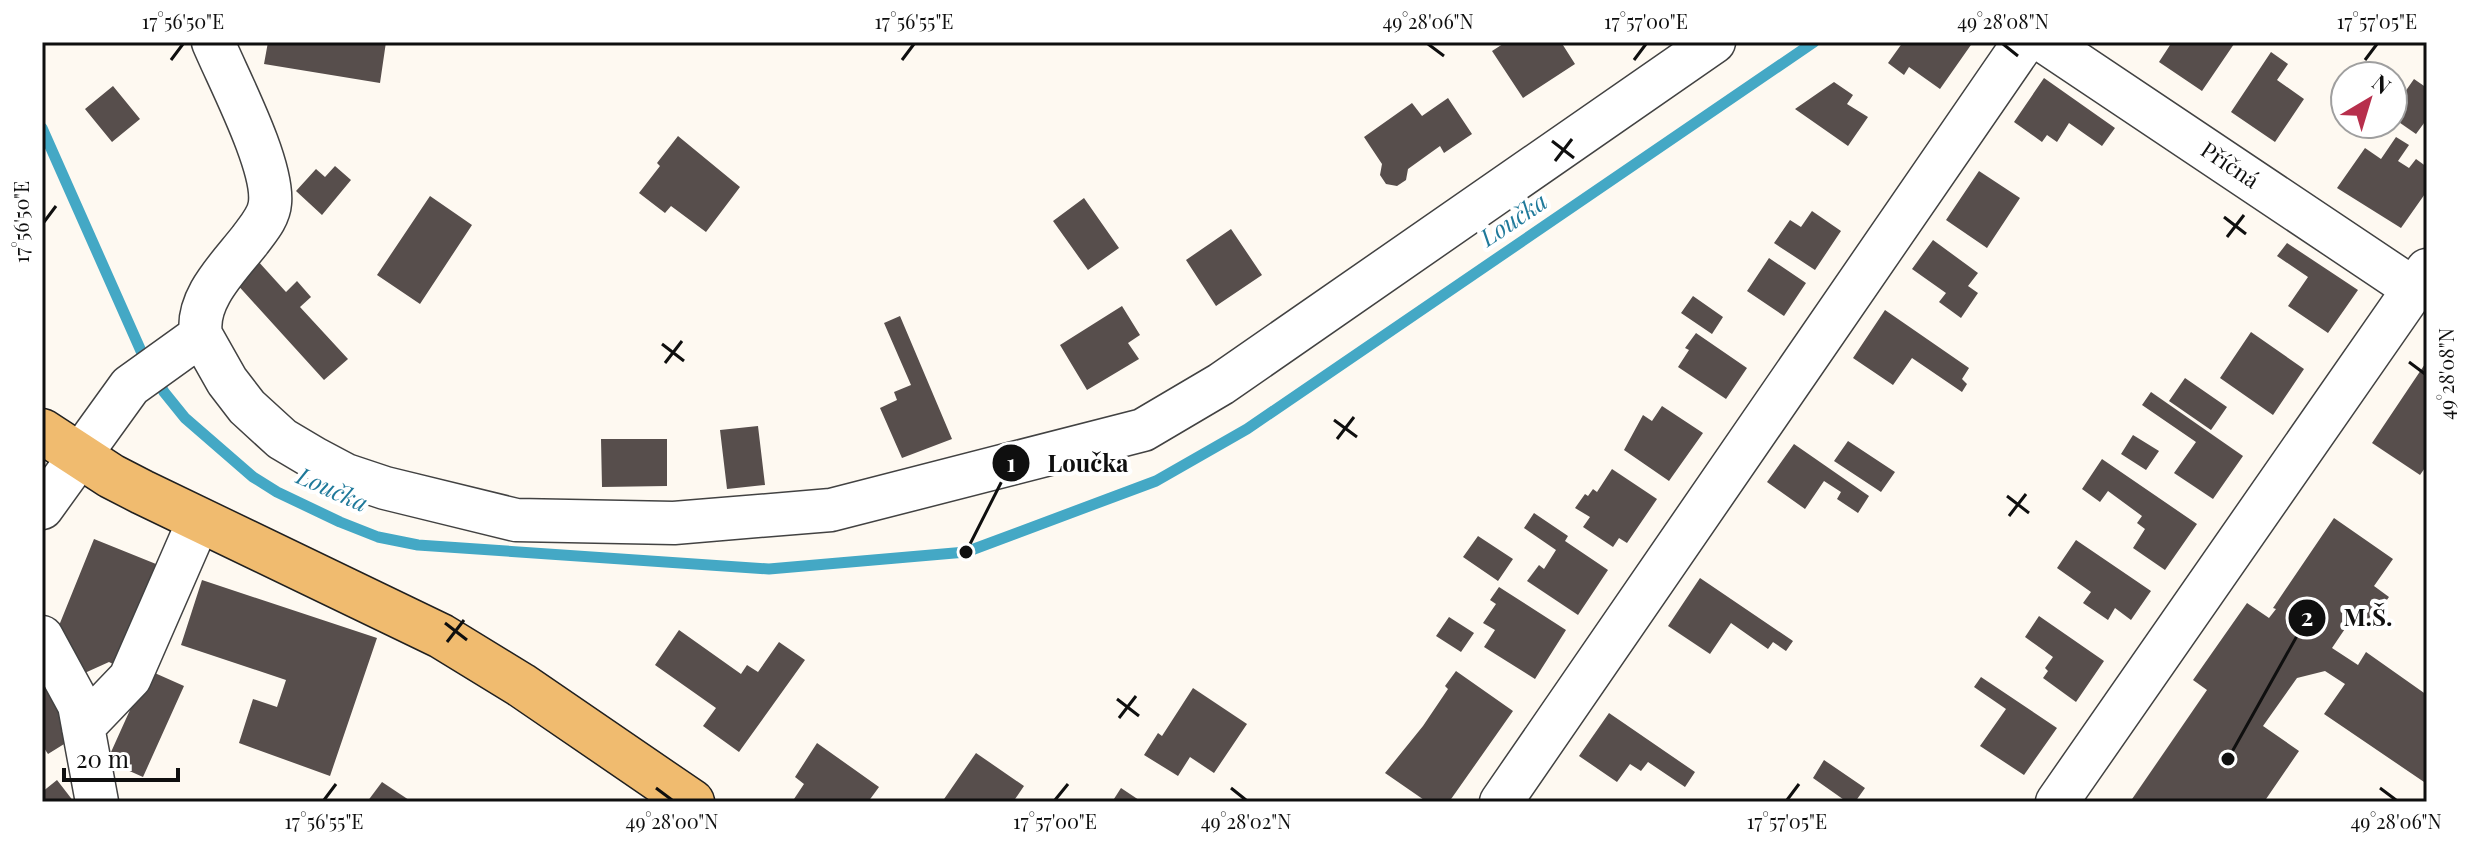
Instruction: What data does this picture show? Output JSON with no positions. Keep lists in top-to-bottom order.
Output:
{
  "streets": {
    "street": ["Příčná"]
  },
  "water": ["Loučka"],
  "places": ["Loučka", "M.Š."],
  "scale_bar": "20 m",
  "north": "top right",
  "coordinates": [
    "17°56'50\"E",
    "17°56'55\"E",
    "49°28'06\"N",
    "17°57'00\"E",
    "49°28'08\"N",
    "17°57'05\"E",
    "49°28'00\"N",
    "49°28'02\"N"
  ]
}
